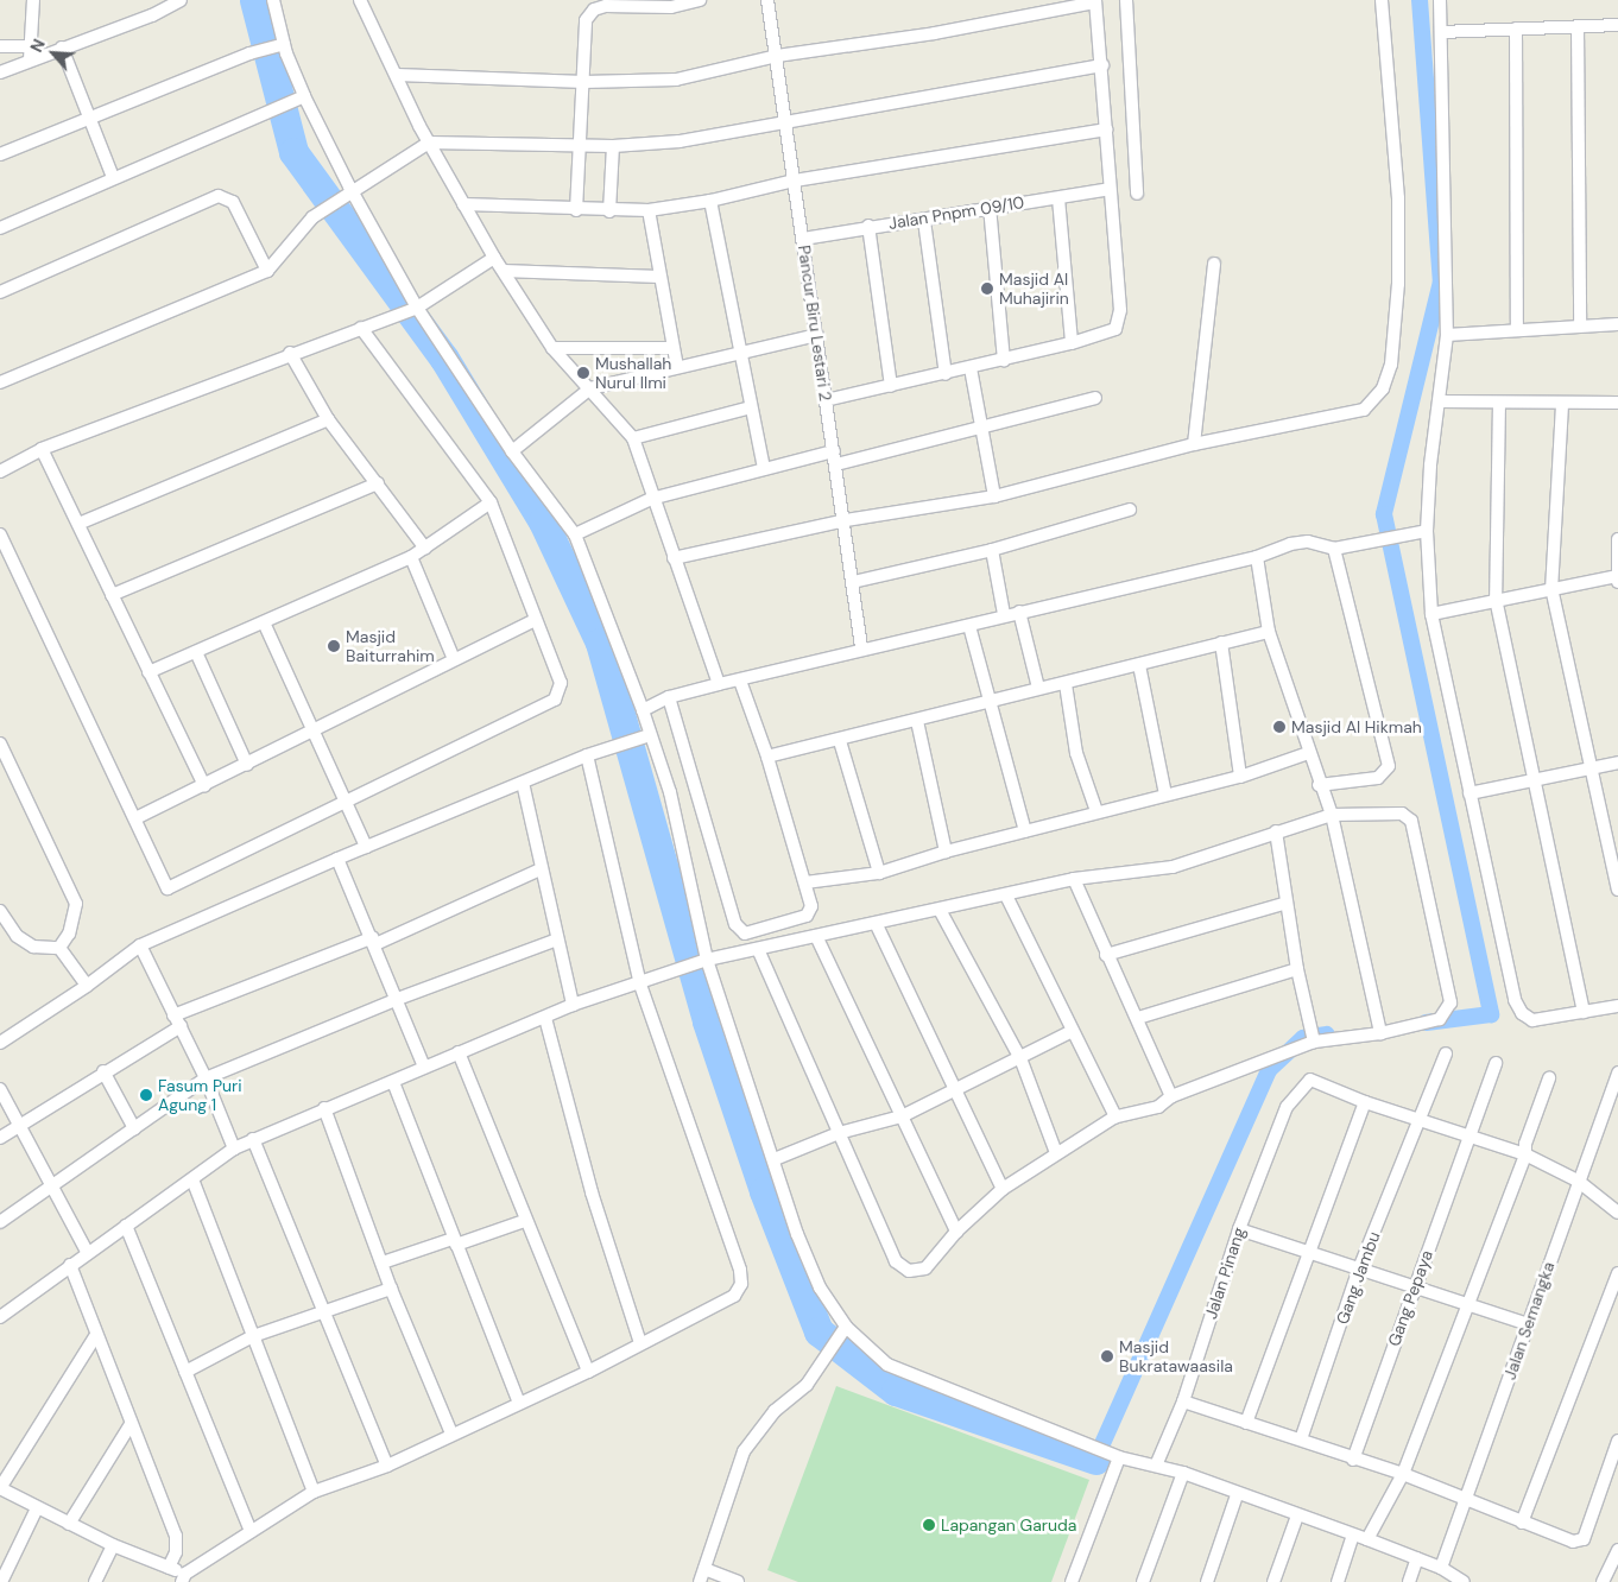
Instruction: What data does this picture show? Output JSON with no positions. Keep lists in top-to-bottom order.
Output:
{
  "streets": {
    "street": [
      "Jalan Pnpm 09/10",
      "Pancur Biru Lestari 2",
      "Jalan Pinang",
      "Gang Jambu",
      "Gang Pepaya",
      "Jalan Semangka"
    ]
  },
  "crossings": [
    ["Jalan Pnpm 09/10", "Pancur Biru Lestari 2"]
  ],
  "places": [
    "Masjid Al Muhajirin",
    "Mushallah Nurul Ilmi",
    "Masjid Baiturrahim",
    "Masjid Al Hikmah",
    "Fasum Puri Agung 1",
    "Masjid Bukratawaasila",
    "Lapangan Garuda"
  ],
  "north": "top left"
}
